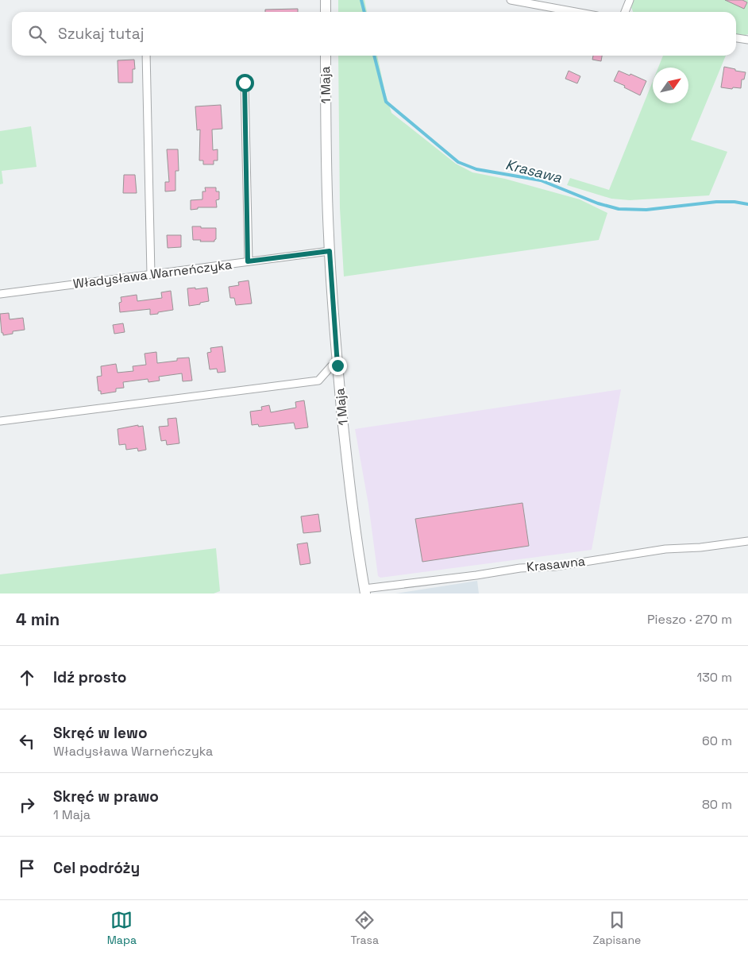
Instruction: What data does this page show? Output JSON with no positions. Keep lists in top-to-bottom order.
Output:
{
  "streets": {
    "main road": ["1 Maja"],
    "street": ["Władysława Warneńczyka", "Krasawna"]
  },
  "crossings": [
    ["1 Maja", "Władysława Warneńczyka"],
    ["1 Maja", "Krasawna"]
  ],
  "water": ["Krasawa"],
  "north": "top right",
  "page": {
    "search": "Szukaj tutaj",
    "heading": ["4 min", "Pieszo · 270 m"],
    "list": [
      ["Idź prosto", "130 m"],
      ["Skręć w lewo", "Władysława Warneńczyka", "60 m"],
      ["Skręć w prawo", "1 Maja", "80 m"],
      "Cel podróży"
    ],
    "nav": ["Mapa", "Trasa", "Zapisane"]
  }
}
